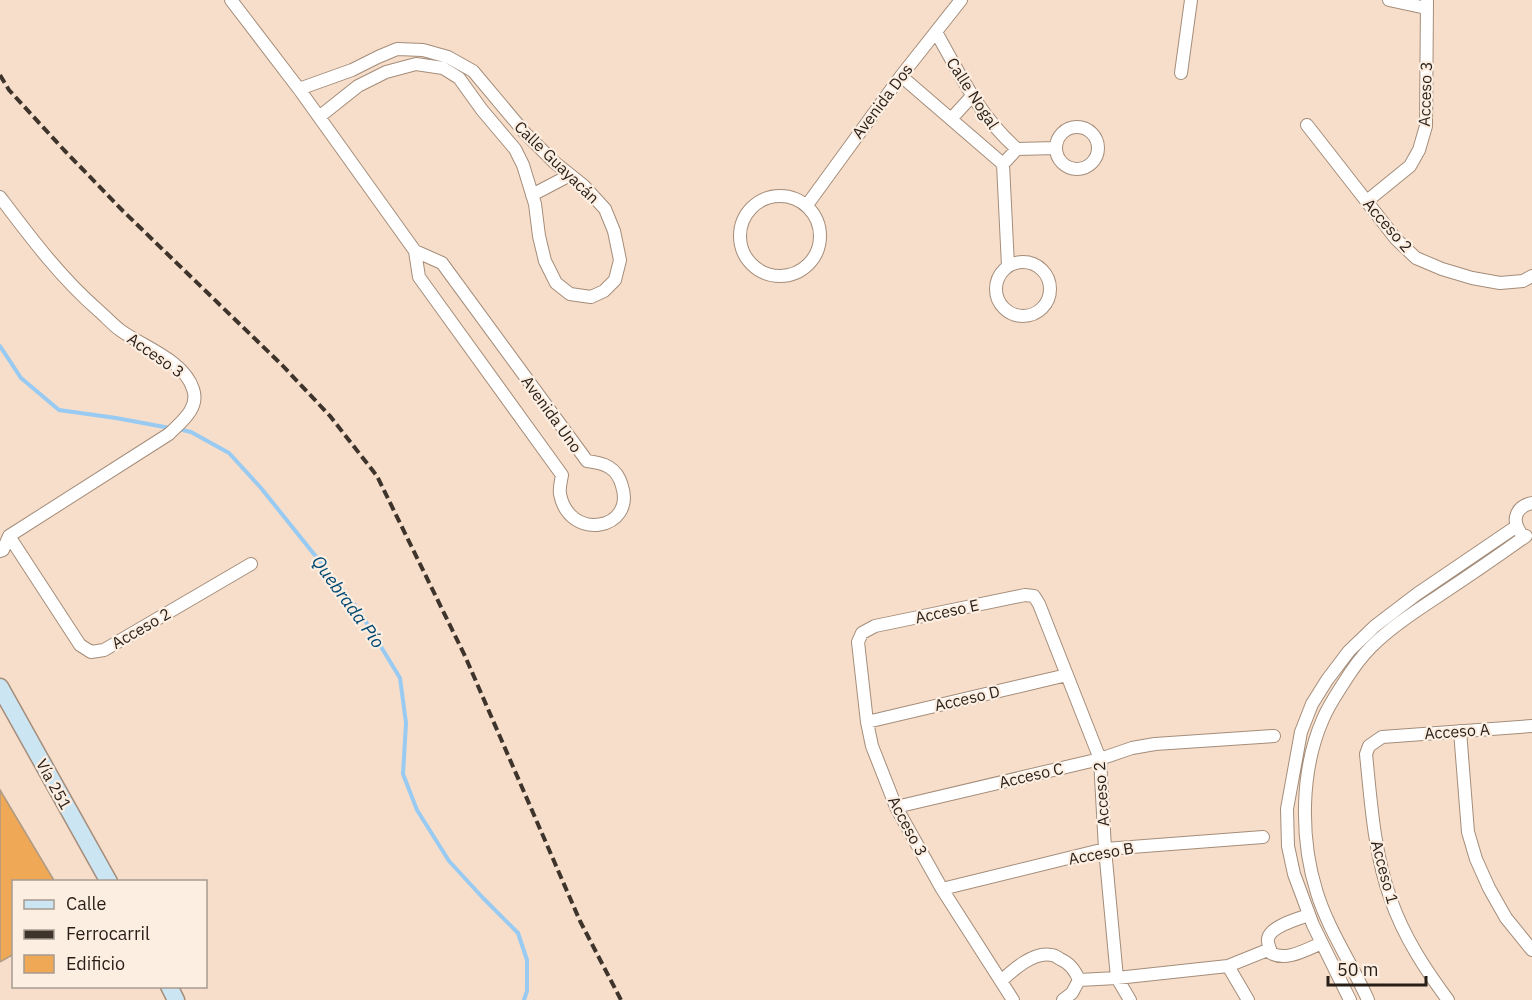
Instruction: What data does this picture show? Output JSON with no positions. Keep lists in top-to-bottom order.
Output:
{
  "streets": {
    "main road": ["Vía 251"],
    "street": [
      "Calle Nogal",
      "Acceso 3",
      "Avenida Dos",
      "Calle Guayacán",
      "Acceso 2",
      "Avenida Uno",
      "Acceso E",
      "Acceso D",
      "Acceso A",
      "Acceso C",
      "Acceso B",
      "Acceso 1"
    ]
  },
  "crossings": [
    ["Calle Nogal", "Avenida Dos"],
    ["Acceso 3", "Acceso 2"],
    ["Acceso 3", "Acceso E"],
    ["Acceso 3", "Acceso D"],
    ["Acceso 3", "Acceso C"],
    ["Acceso 3", "Acceso B"],
    ["Calle Guayacán", "Avenida Uno"],
    ["Acceso 2", "Acceso E"],
    ["Acceso 2", "Acceso D"],
    ["Acceso 2", "Acceso C"],
    ["Acceso 2", "Acceso B"],
    ["Acceso A", "Acceso 1"]
  ],
  "water": ["Quebrada Pío"],
  "legend": ["Calle", "Ferrocarril", "Edificio"],
  "scale_bar": "50 m"
}
